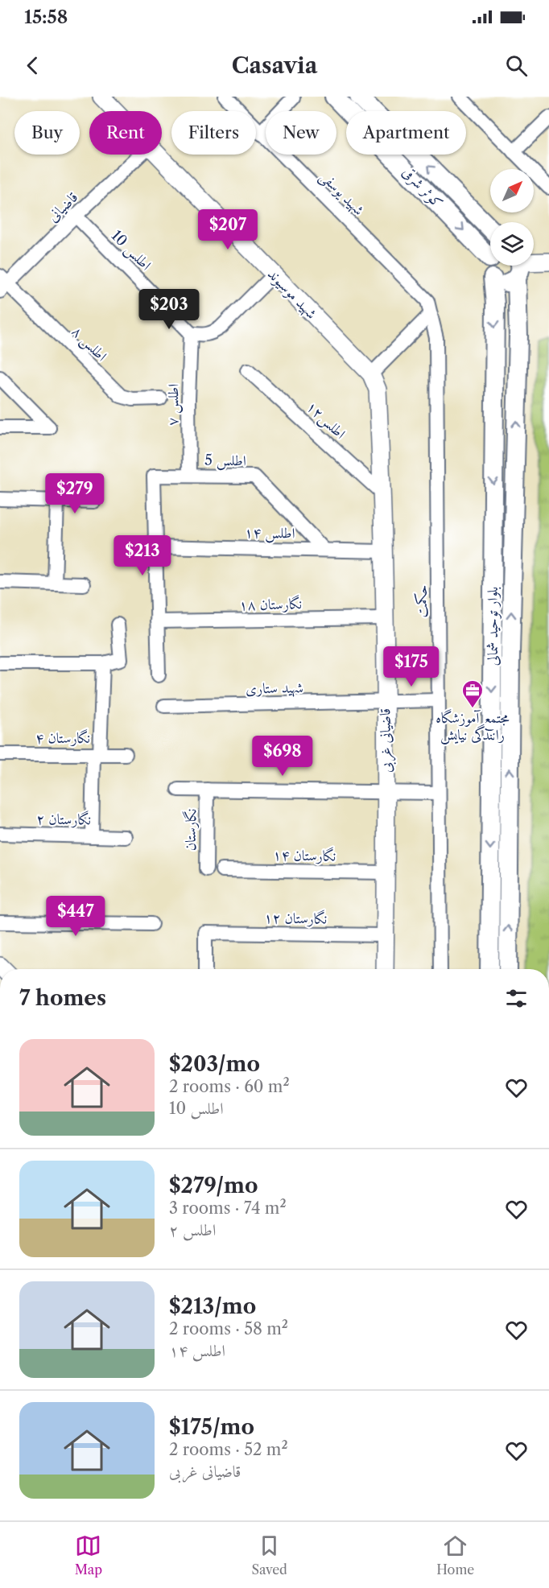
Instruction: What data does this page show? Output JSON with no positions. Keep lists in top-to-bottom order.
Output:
{
  "streets": {
    "main road": ["کوثر شرقی", "بلوار توحید شمالی"],
    "street": [
      "شهید یوسفی",
      "قاضیانی",
      "اطلس 10",
      "شهید موسیوند",
      "اطلس ۸",
      "اطلس ۷",
      "اطلس۱۲",
      "اطلس 5",
      "اطلس ۱۴",
      "حکمت",
      "نگارستان ۱۸",
      "شهید ستاری",
      "نگارستان ۴",
      "قاضیانی غربی",
      "نگارستان ۲",
      "نگارستان",
      "نگارستان ۱۴",
      "نگارستان ۱۲"
    ]
  },
  "crossings": [
    ["شهید یوسفی", "حکمت"],
    ["قاضیانی", "اطلس 10"],
    ["قاضیانی", "اطلس ۸"],
    ["اطلس 10", "اطلس ۷"],
    ["شهید موسیوند", "قاضیانی غربی"],
    ["اطلس ۷", "اطلس 5"],
    ["اطلس۱۲", "قاضیانی غربی"],
    ["اطلس 5", "اطلس ۱۴"],
    ["اطلس ۱۴", "قاضیانی غربی"],
    ["حکمت", "شهید ستاری"],
    ["نگارستان ۱۸", "قاضیانی غربی"],
    ["شهید ستاری", "قاضیانی غربی"],
    ["قاضیانی غربی", "نگارستان ۱۴"],
    ["قاضیانی غربی", "نگارستان ۱۲"]
  ],
  "places": {
    "office": ["مجتمع آموزشگاه رانندگی نیایش"]
  },
  "north": "top right",
  "page": {
    "status": "15:58",
    "header": "Casavia",
    "chip": [
      "Buy",
      "Rent",
      "Filters",
      "New",
      "Apartment"
    ],
    "price": [
      "$207",
      "$203",
      "$279",
      "$213",
      "$175",
      "$698",
      "$447"
    ],
    "heading": "7 homes",
    "list": [
      {
        "name": "$203/mo",
        "note": "2 rooms · 60 m² · اطلس 10"
      },
      {
        "name": "$279/mo",
        "note": "3 rooms · 74 m² · اطلس ۲"
      },
      {
        "name": "$213/mo",
        "note": "2 rooms · 58 m² · اطلس ۱۴"
      },
      {
        "name": "$175/mo",
        "note": "2 rooms · 52 m² · قاضیانی غربی"
      }
    ],
    "tabs": ["Map", "Saved", "Home"]
  }
}
